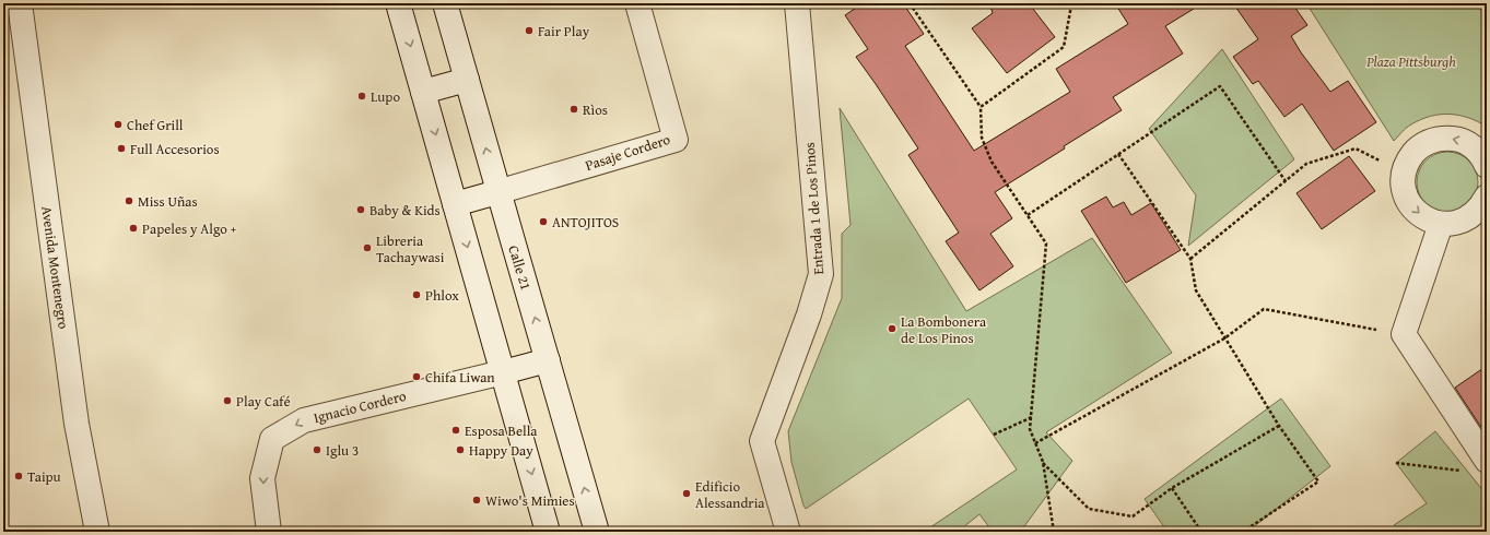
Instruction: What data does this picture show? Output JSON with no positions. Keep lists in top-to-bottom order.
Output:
{
  "streets": {
    "street": [
      "Pasaje Cordero",
      "Entrada 1 de Los Pinos",
      "Avenida Montenegro",
      "Calle 21",
      "Ignacio Cordero"
    ]
  },
  "crossings": [
    ["Pasaje Cordero", "Calle 21"],
    ["Calle 21", "Ignacio Cordero"]
  ],
  "one_way": ["Ignacio Cordero"],
  "parks": ["Plaza Pittsburgh"],
  "places": [
    "Fair Play",
    "Lupo",
    "Rìos",
    "Chef Grill",
    "Full Accesorios",
    "Miss Uñas",
    "Baby & Kids",
    "ANTOJITOS",
    "Papeles y Algo +",
    "Libreria Tachaywasi",
    "Phlox",
    "La Bombonera de Los Pinos",
    "Chifa Liwan",
    "Play Café",
    "Esposa Bella",
    "Iglu 3",
    "Happy Day",
    "Taipu",
    "Edificio Alessandria",
    "Wiwo's Mimies"
  ]
}
